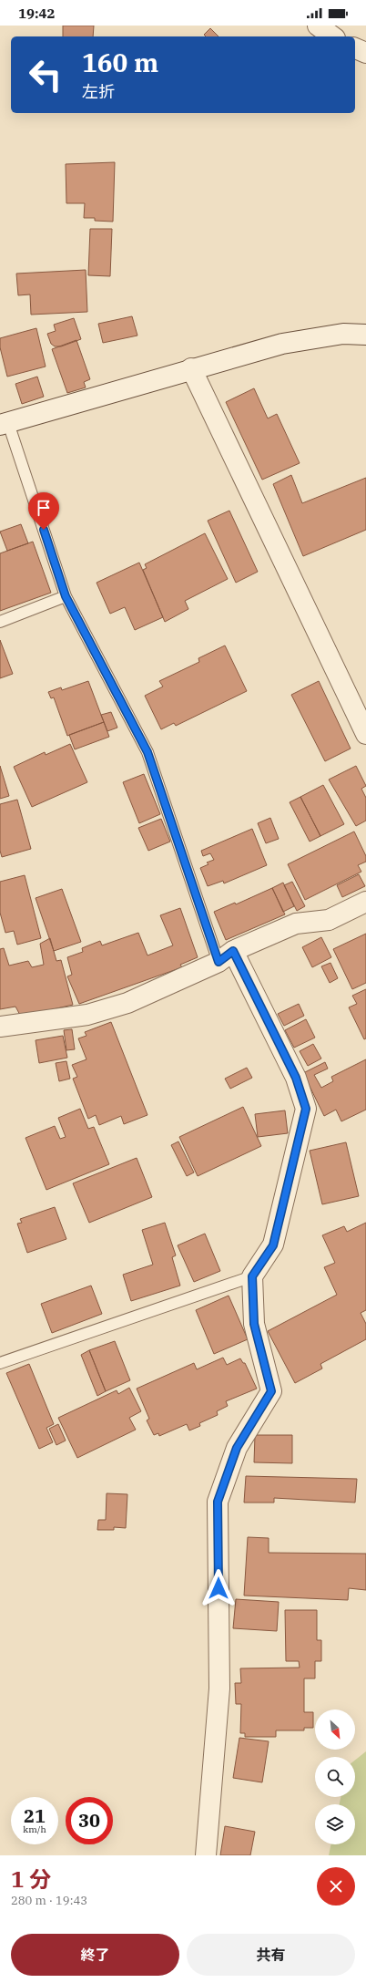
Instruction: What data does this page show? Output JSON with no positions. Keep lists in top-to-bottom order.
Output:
{
  "north": "bottom right",
  "page": {
    "status": "19:42",
    "turn": ["160 m", "左折"],
    "speed": "21 km/h",
    "limit": "30",
    "heading": ["1 分", "280 m · 19:43"],
    "buttons": ["終了", "共有"]
  }
}
